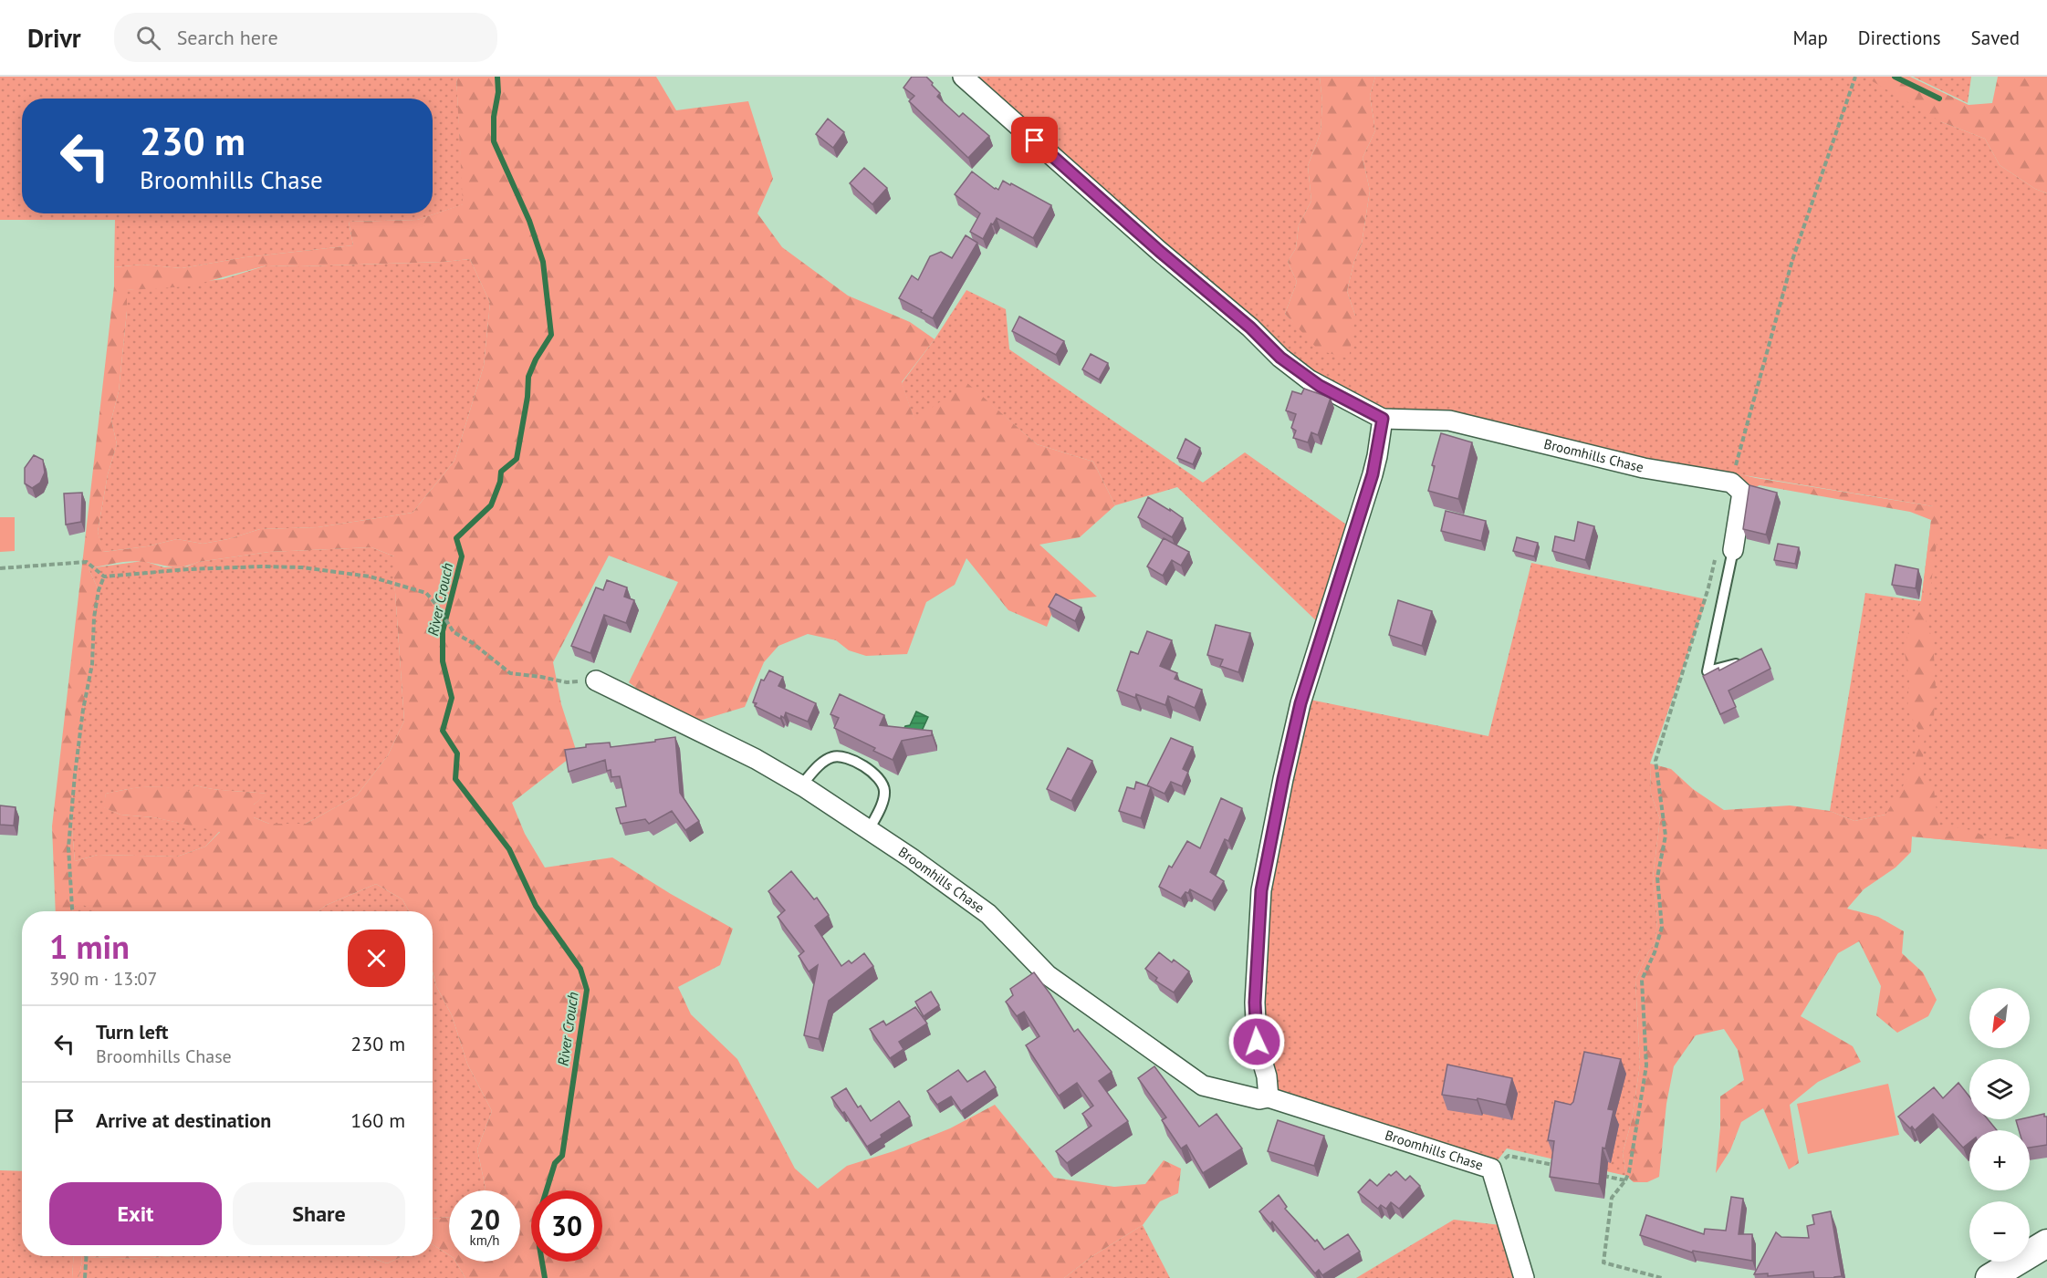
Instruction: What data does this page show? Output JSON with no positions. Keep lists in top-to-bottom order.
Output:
{
  "streets": {
    "street": ["Broomhills Chase"]
  },
  "water": ["River Crouch"],
  "north": "bottom left",
  "page": {
    "header": "Drivr",
    "search": "Search here",
    "nav": ["Map", "Directions", "Saved"],
    "turn": ["230 m", "Broomhills Chase"],
    "heading": ["1 min", "390 m · 13:07"],
    "map_buttons": ["+", "−"],
    "list": [
      {
        "name": "Turn left",
        "note": "Broomhills Chase",
        "value": "230 m"
      },
      {
        "name": "Arrive at destination",
        "value": "160 m"
      }
    ],
    "buttons": ["Exit", "Share"],
    "speed": "20 km/h",
    "limit": "30"
  }
}
